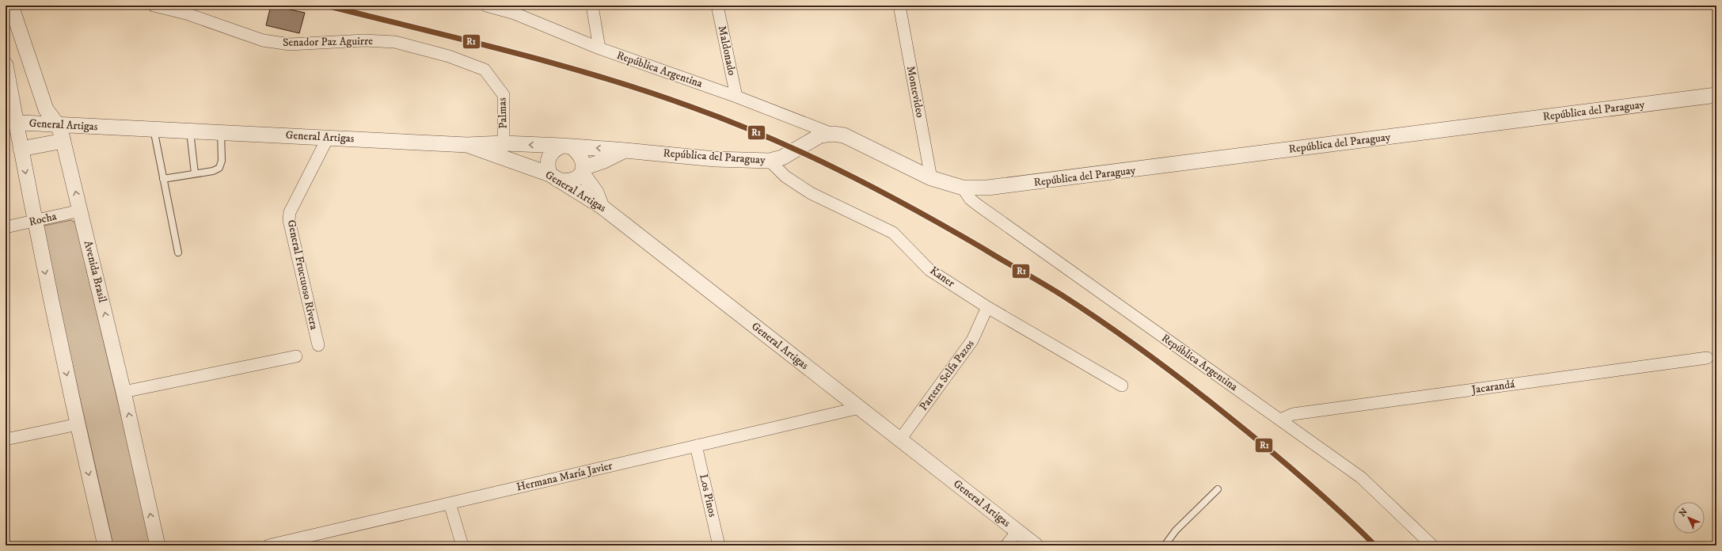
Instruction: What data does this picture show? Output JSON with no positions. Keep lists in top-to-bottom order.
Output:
{
  "streets": {
    "street": [
      "Senador Paz Aguirre",
      "Maldonado",
      "República Argentina",
      "Montevideo",
      "República del Paraguay",
      "Palmas",
      "General Artigas",
      "Rocha",
      "Avenida Brasil",
      "General Fructuoso Rivera",
      "Kaner",
      "Partera Selfa Pazos",
      "Jacarandá",
      "Hermana María Javier",
      "Los Pinos"
    ]
  },
  "crossings": [
    ["Senador Paz Aguirre", "Palmas"],
    ["Maldonado", "República Argentina"],
    ["República Argentina", "República del Paraguay"],
    ["República Argentina", "Jacarandá"],
    ["Montevideo", "República del Paraguay"],
    ["República del Paraguay", "Palmas"],
    ["República del Paraguay", "General Artigas"],
    ["República del Paraguay", "Kaner"],
    ["General Artigas", "Avenida Brasil"],
    ["General Artigas", "General Fructuoso Rivera"],
    ["General Artigas", "Partera Selfa Pazos"],
    ["General Artigas", "Hermana María Javier"],
    ["Rocha", "Avenida Brasil"],
    ["Kaner", "Partera Selfa Pazos"],
    ["Hermana María Javier", "Los Pinos"]
  ],
  "lines": ["transit line R1"],
  "north": "top left"
}
